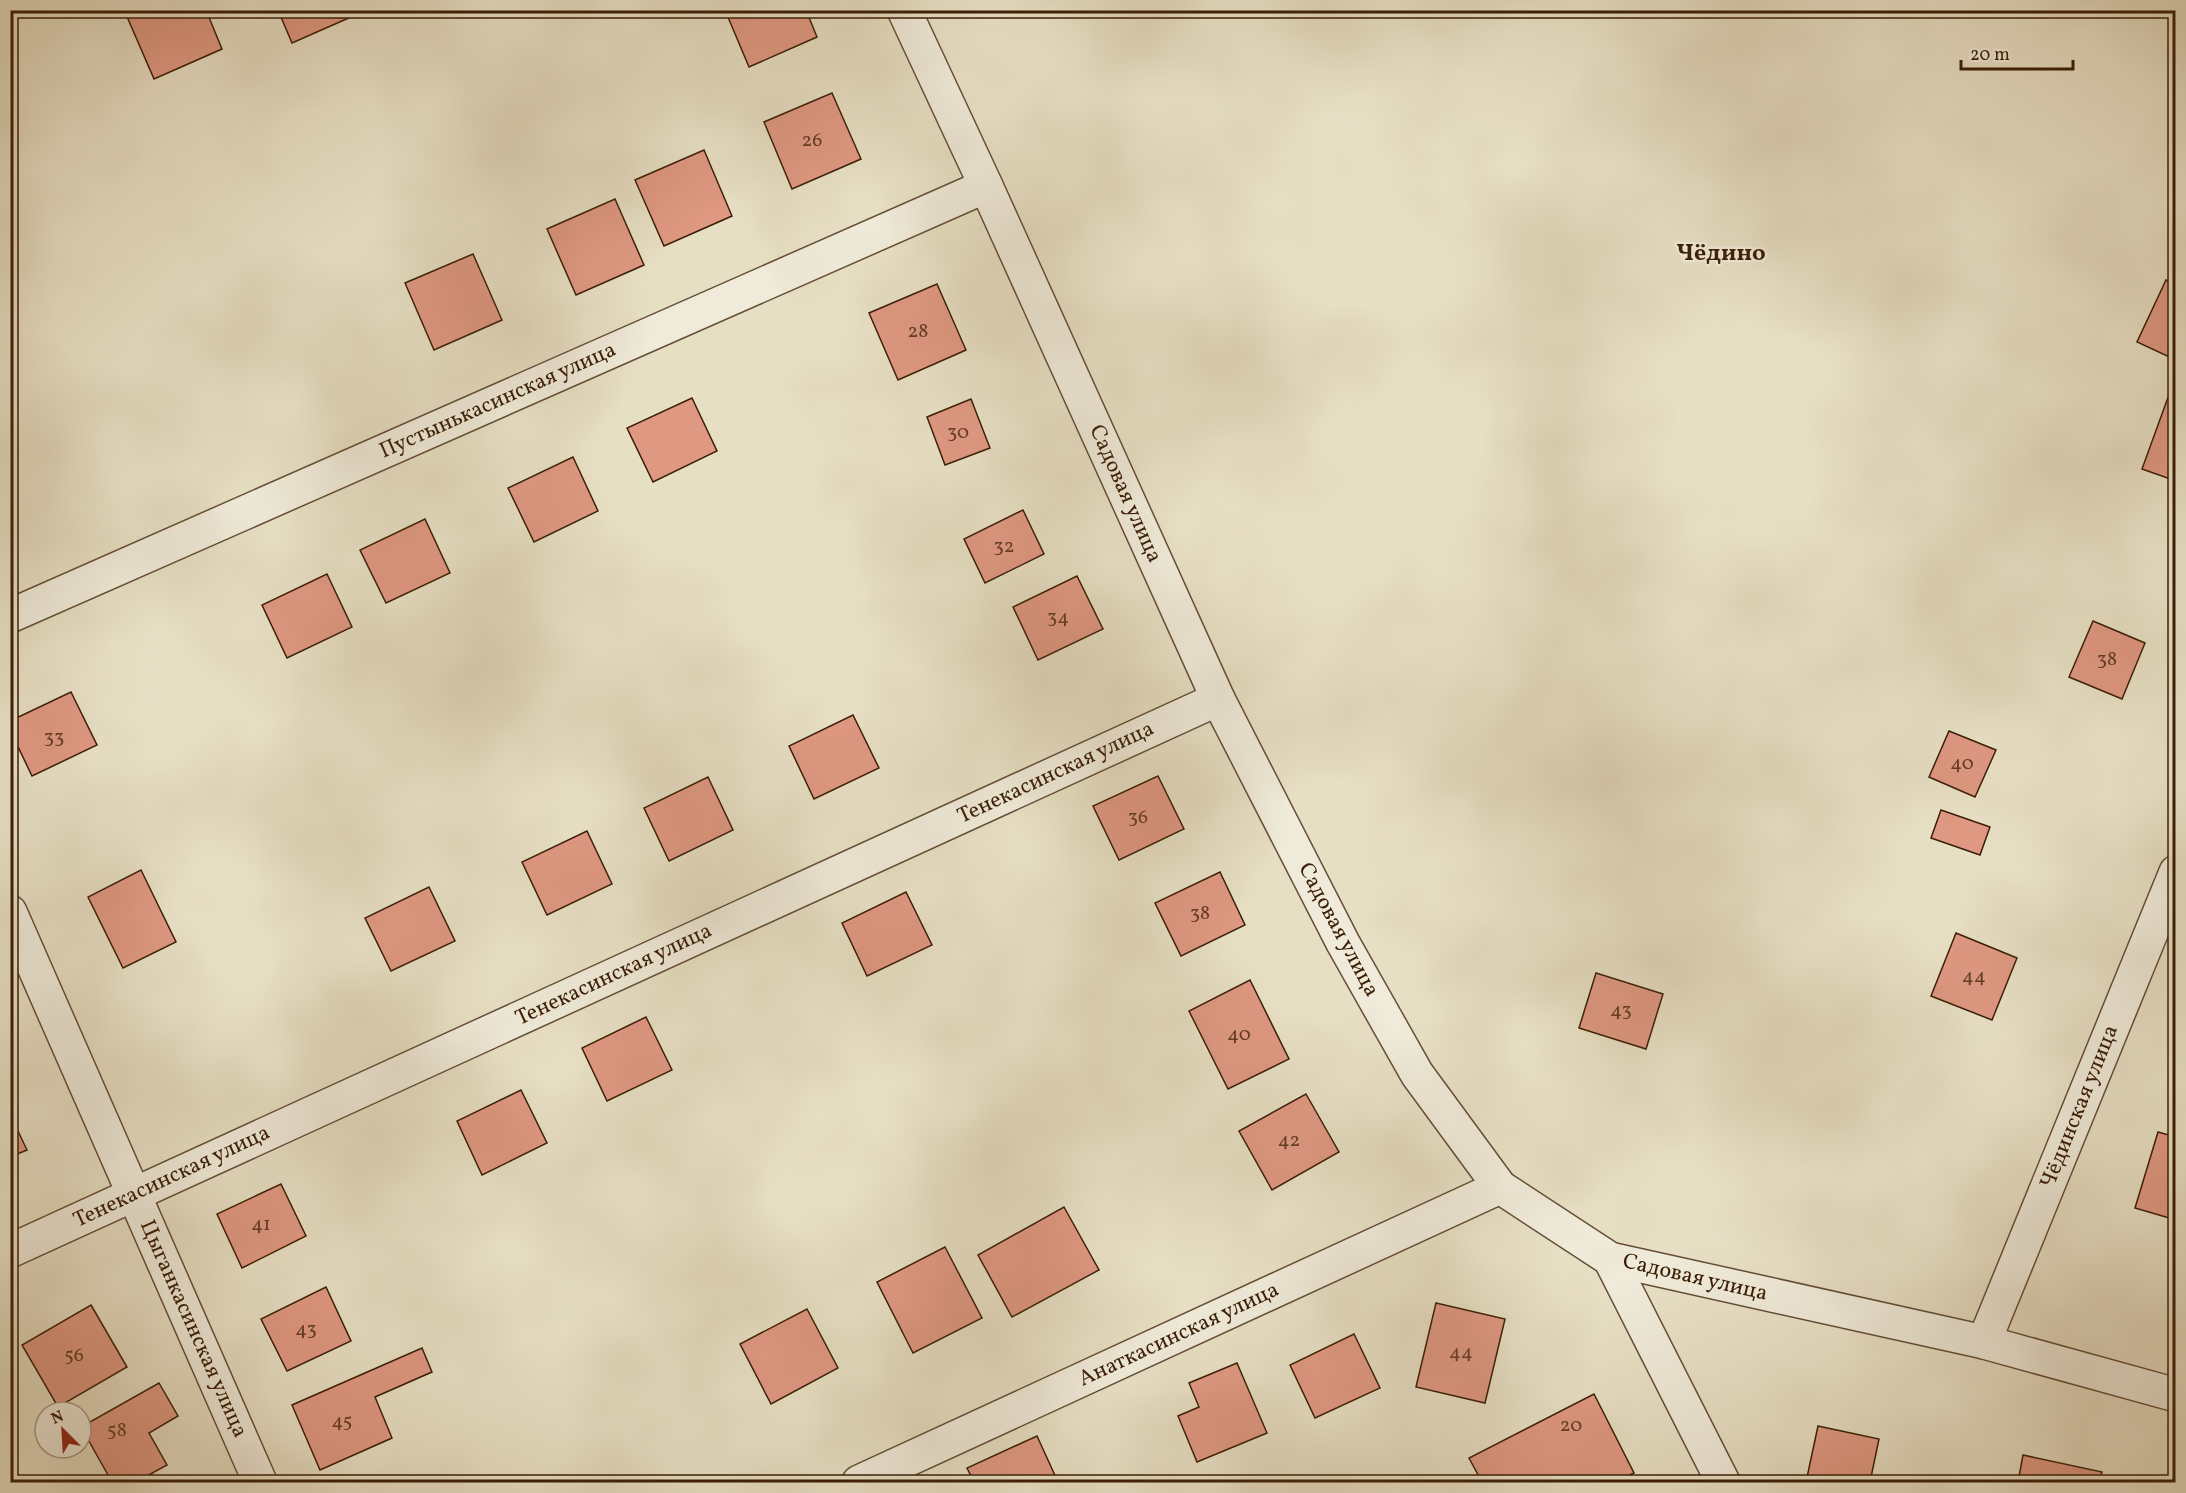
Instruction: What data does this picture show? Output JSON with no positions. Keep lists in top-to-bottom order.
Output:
{
  "streets": {
    "street": [
      "Пустынькасинская улица",
      "Садовая улица",
      "Тенекасинская улица",
      "Чёдинская улица",
      "Цыганкасинская улица",
      "Анаткасинская улица"
    ]
  },
  "crossings": [
    ["Пустынькасинская улица", "Садовая улица"],
    ["Садовая улица", "Тенекасинская улица"],
    ["Садовая улица", "Чёдинская улица"],
    ["Садовая улица", "Анаткасинская улица"],
    ["Тенекасинская улица", "Цыганкасинская улица"]
  ],
  "districts": ["Чёдино"],
  "house_numbers": [
    "26",
    "28",
    "30",
    "32",
    "34",
    "38",
    "33",
    "40",
    "36",
    "38",
    "44",
    "43",
    "40",
    "42",
    "41",
    "43",
    "44",
    "56",
    "45",
    "20",
    "58"
  ],
  "scale_bar": "20 m",
  "north": "top left"
}
